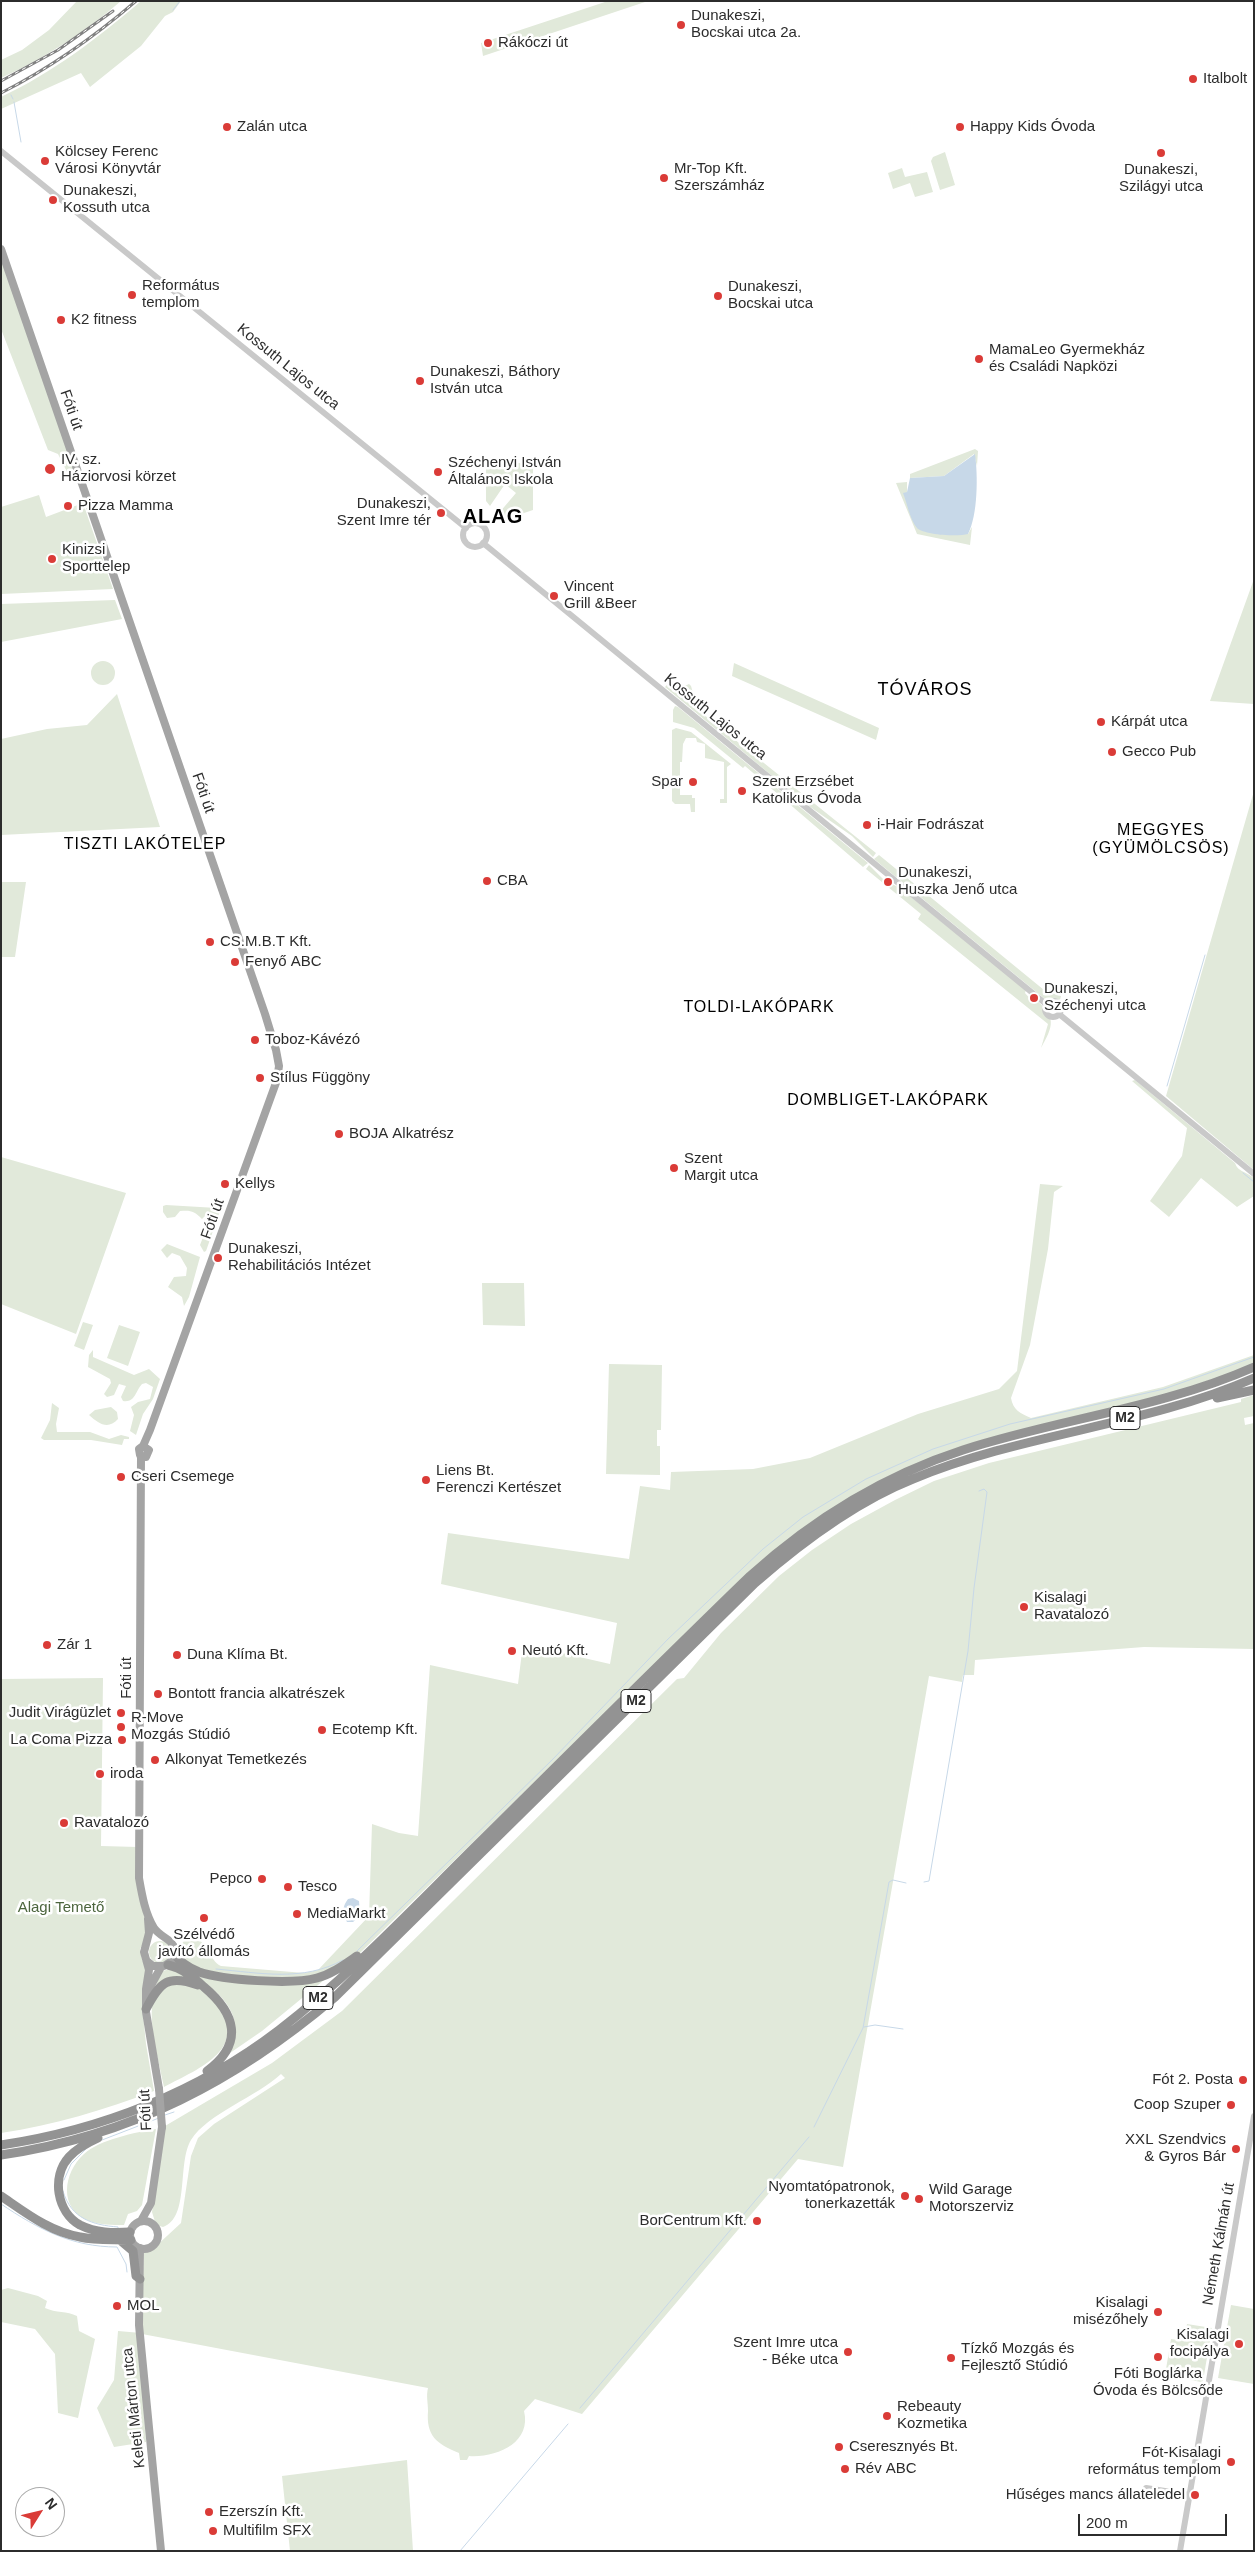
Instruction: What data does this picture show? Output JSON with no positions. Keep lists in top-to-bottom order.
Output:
{
  "streets": {
    "highway": ["M2"],
    "main road": ["Fóti út", "Keleti Márton utca"],
    "street": ["Kossuth Lajos utca", "Németh Kálmán út"]
  },
  "crossings": [
    ["Fóti út", "Keleti Márton utca"]
  ],
  "districts": [
    "ALAG",
    "TÓVÁROS",
    "MEGGYES (GYÜMÖLCSÖS)",
    "TISZTI LAKÓTELEP",
    "TOLDI-LAKÓPARK",
    "DOMBLIGET-LAKÓPARK"
  ],
  "parks": ["Alagi Temető"],
  "places": [
    "Dunakeszi, Bocskai utca 2a.",
    "Rákóczi út",
    "Italbolt",
    "Zalán utca",
    "Happy Kids Óvoda",
    "Dunakeszi, Szilágyi utca",
    "Kölcsey Ferenc Városi Könyvtár",
    "Mr-Top Kft. Szerszámház",
    "Dunakeszi, Kossuth utca",
    "Református templom",
    "Dunakeszi, Bocskai utca",
    "K2 fitness",
    "MamaLeo Gyermekház és Családi Napközi",
    "Dunakeszi, Báthory István utca",
    "IV. sz. Háziorvosi körzet",
    "Széchenyi István Általános Iskola",
    "Pizza Mamma",
    "Dunakeszi, Szent Imre tér",
    "Kinizsi Sporttelep",
    "Vincent Grill &Beer",
    "Kárpát utca",
    "Gecco Pub",
    "Spar",
    "Szent Erzsébet Katolikus Óvoda",
    "i-Hair Fodrászat",
    "CBA",
    "Dunakeszi, Huszka Jenő utca",
    "CS.M.B.T Kft.",
    "Fenyő ABC",
    "Dunakeszi, Széchenyi utca",
    "Toboz-Kávézó",
    "Stílus Függöny",
    "BOJA Alkatrész",
    "Szent Margit utca",
    "Kellys",
    "Dunakeszi, Rehabilitációs Intézet",
    "Cseri Csemege",
    "Liens Bt. Ferenczi Kertészet",
    "Kisalagi Ravatalozó",
    "Zár 1",
    "Neutó Kft.",
    "Duna Klíma Bt.",
    "Bontott francia alkatrészek",
    "Judit Virágüzlet",
    "R-Move Mozgás Stúdió",
    "Ecotemp Kft.",
    "La Coma Pizza",
    "Alkonyat Temetkezés",
    "iroda",
    "Ravatalozó",
    "Pepco",
    "Tesco",
    "MediaMarkt",
    "Szélvédő javító állomás",
    "Fót 2. Posta",
    "Coop Szuper",
    "XXL Szendvics & Gyros Bár",
    "Nyomtatópatronok, tonerkazetták",
    "Wild Garage Motorszerviz",
    "BorCentrum Kft.",
    "MOL",
    "Kisalagi misézőhely",
    "Kisalagi focipálya",
    "Szent Imre utca - Béke utca",
    "Fóti Boglárka Óvoda és Bölcsőde",
    "Tízkő Mozgás és Fejlesztő Stúdió",
    "Rebeauty Kozmetika",
    "Cseresznyés Bt.",
    "Fót-Kisalagi református templom",
    "Rév ABC",
    "Hűséges mancs állateledel",
    "Ezerszín Kft.",
    "Multifilm SFX"
  ],
  "scale_bar": "200 m",
  "north": "top right"
}
